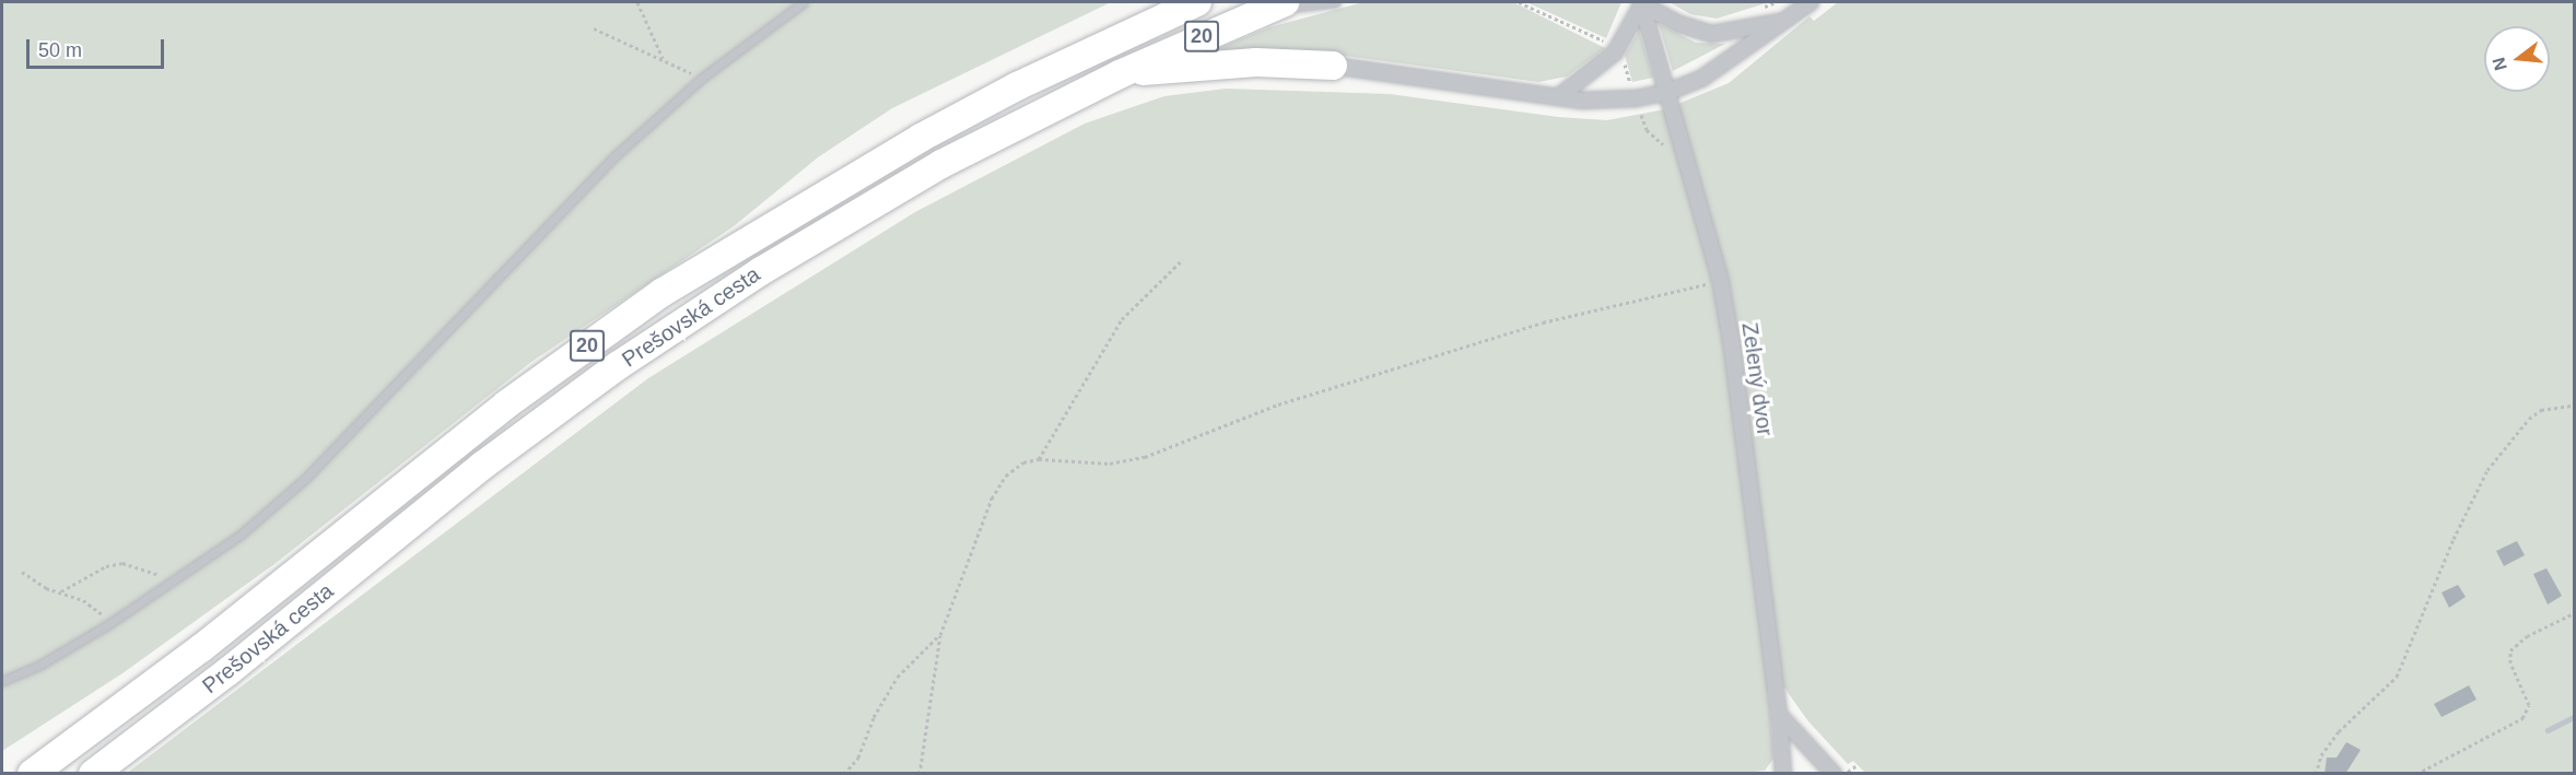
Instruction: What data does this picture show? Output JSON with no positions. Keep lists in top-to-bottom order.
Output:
{
  "streets": {
    "highway": ["20", "Prešovská cesta"],
    "street": ["Zelený dvor"]
  },
  "scale_bar": "50 m",
  "north": "left"
}
